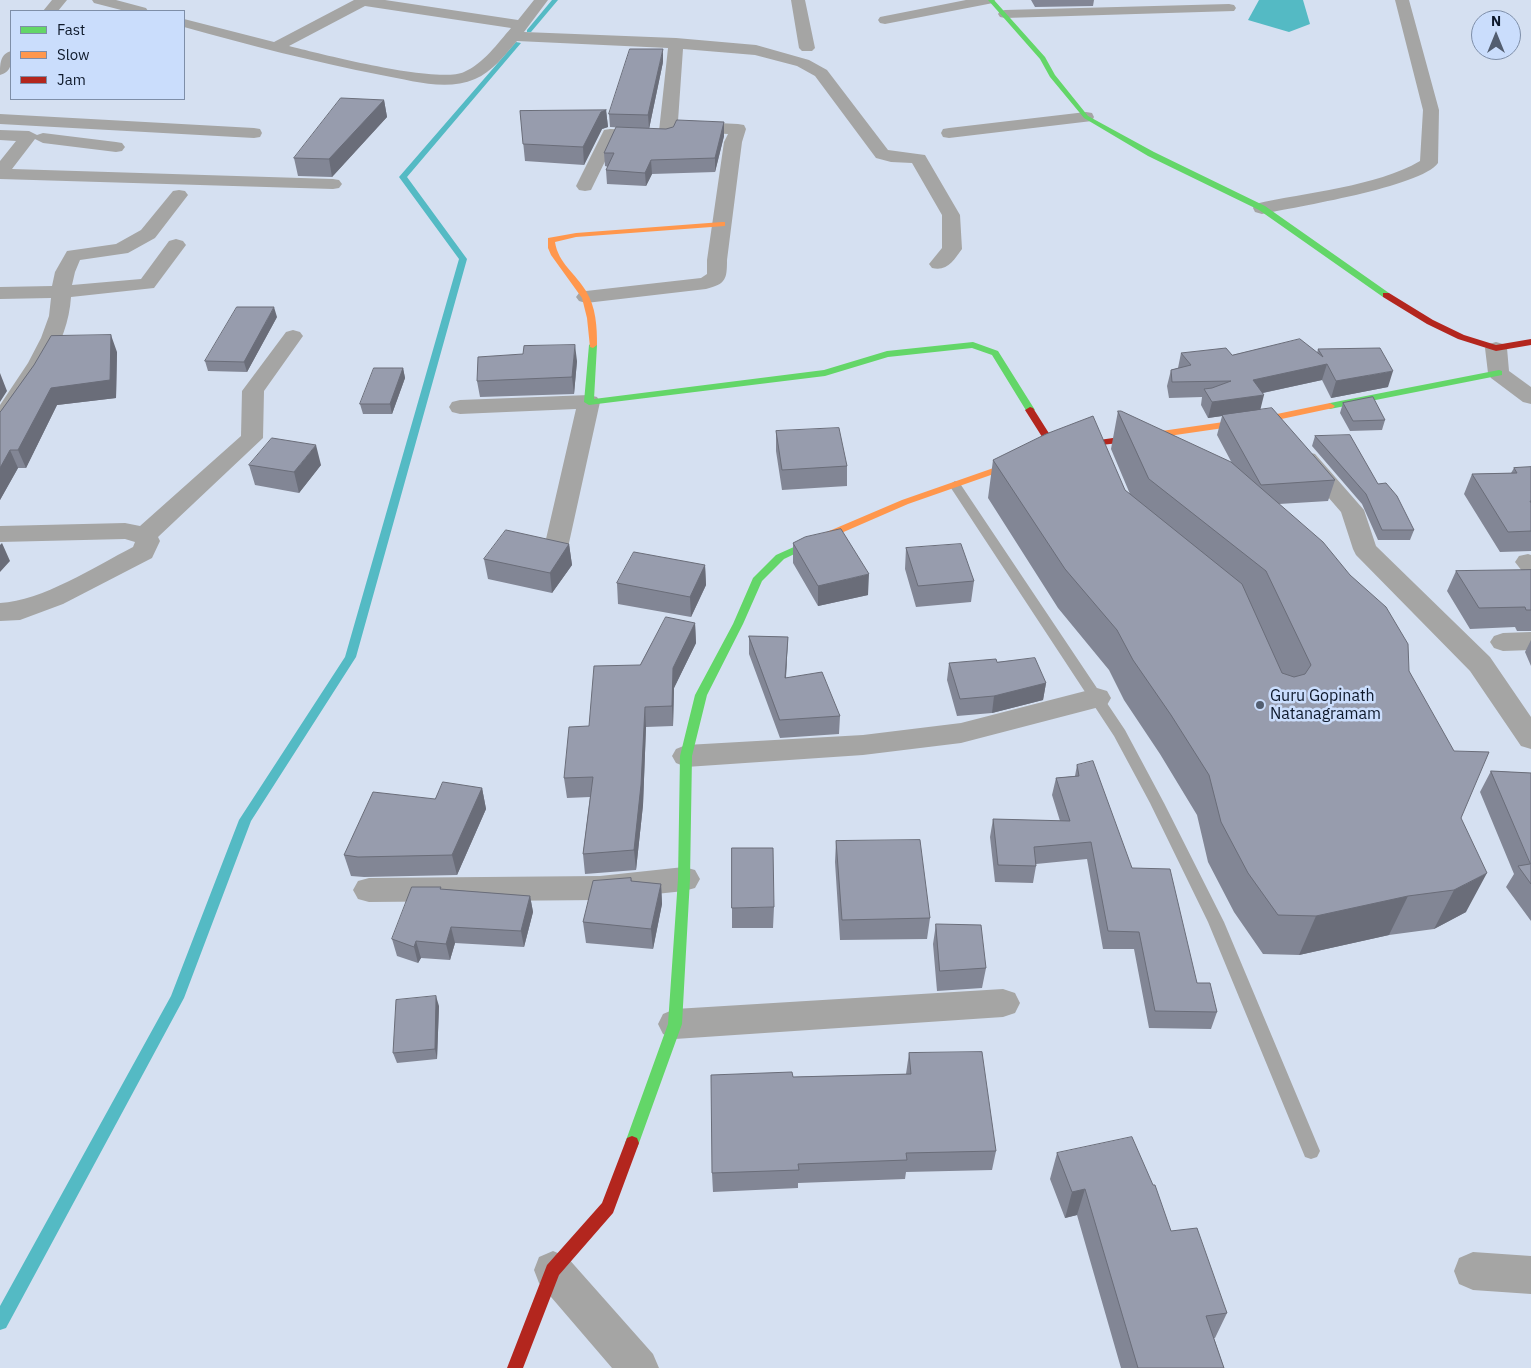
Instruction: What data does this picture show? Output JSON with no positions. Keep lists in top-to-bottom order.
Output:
{
  "places": ["Guru Gopinath Natanagramam"],
  "legend": ["Fast", "Slow", "Jam"],
  "north": "top"
}
